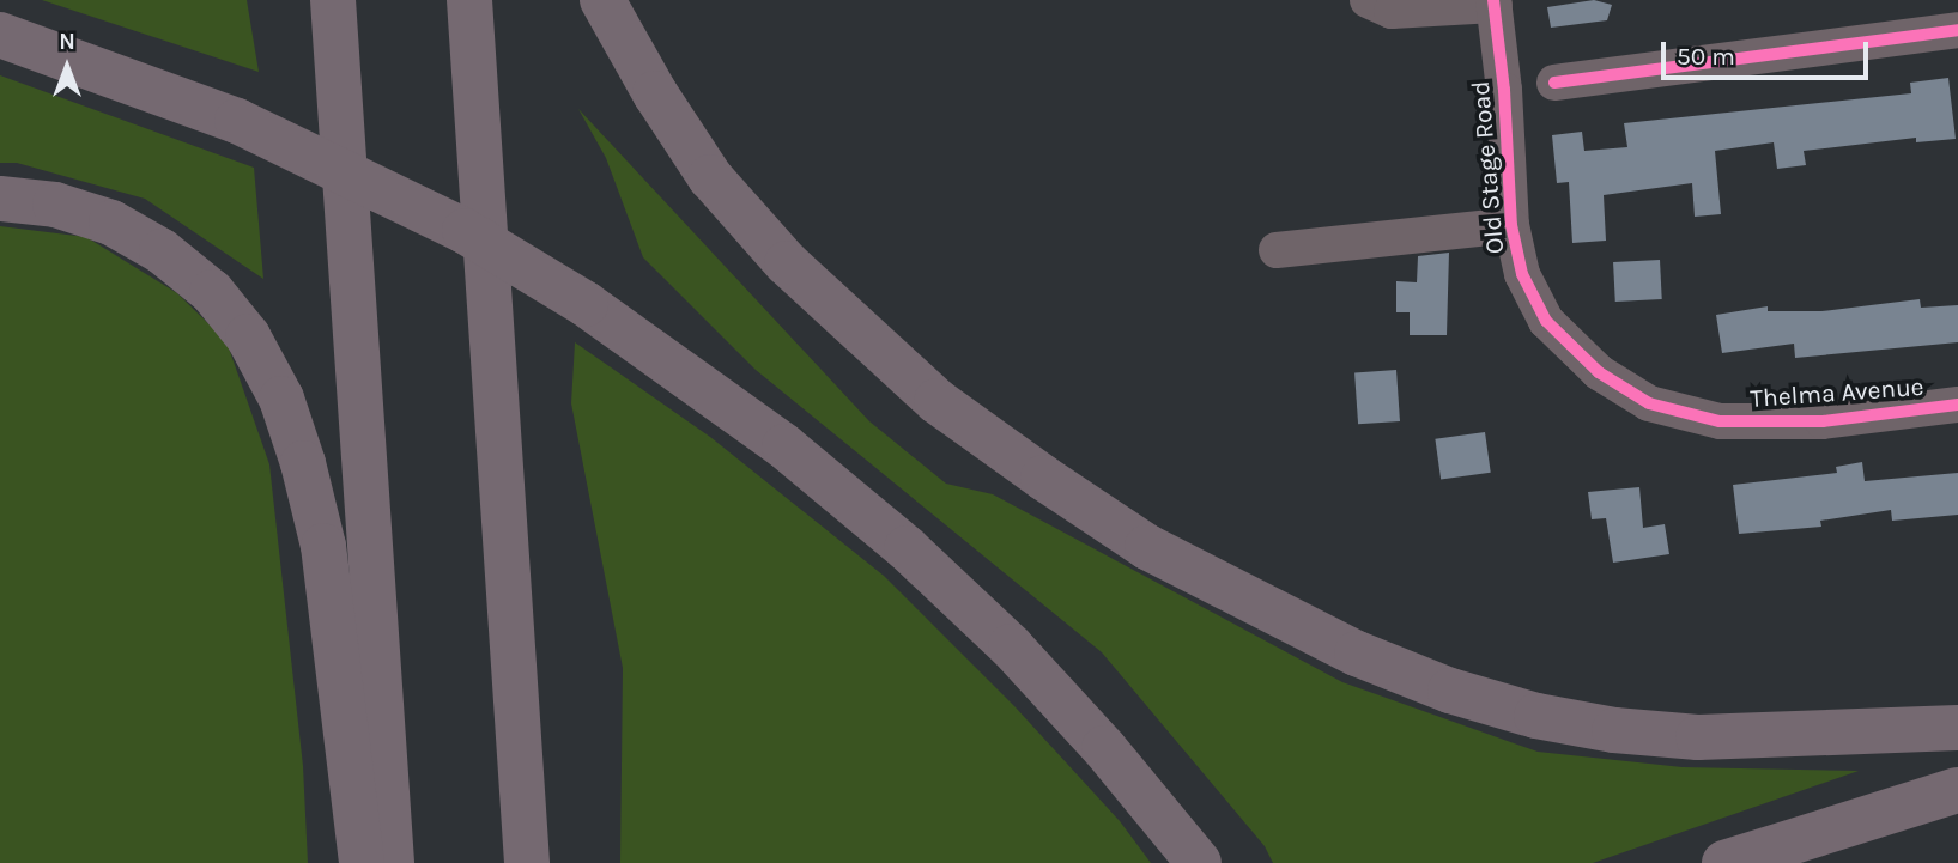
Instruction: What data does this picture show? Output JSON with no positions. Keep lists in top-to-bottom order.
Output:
{
  "streets": {
    "street": ["Old Stage Road", "Thelma Avenue"]
  },
  "crossings": [
    ["Old Stage Road", "Thelma Avenue"]
  ],
  "scale_bar": "50 m",
  "north": "top"
}
